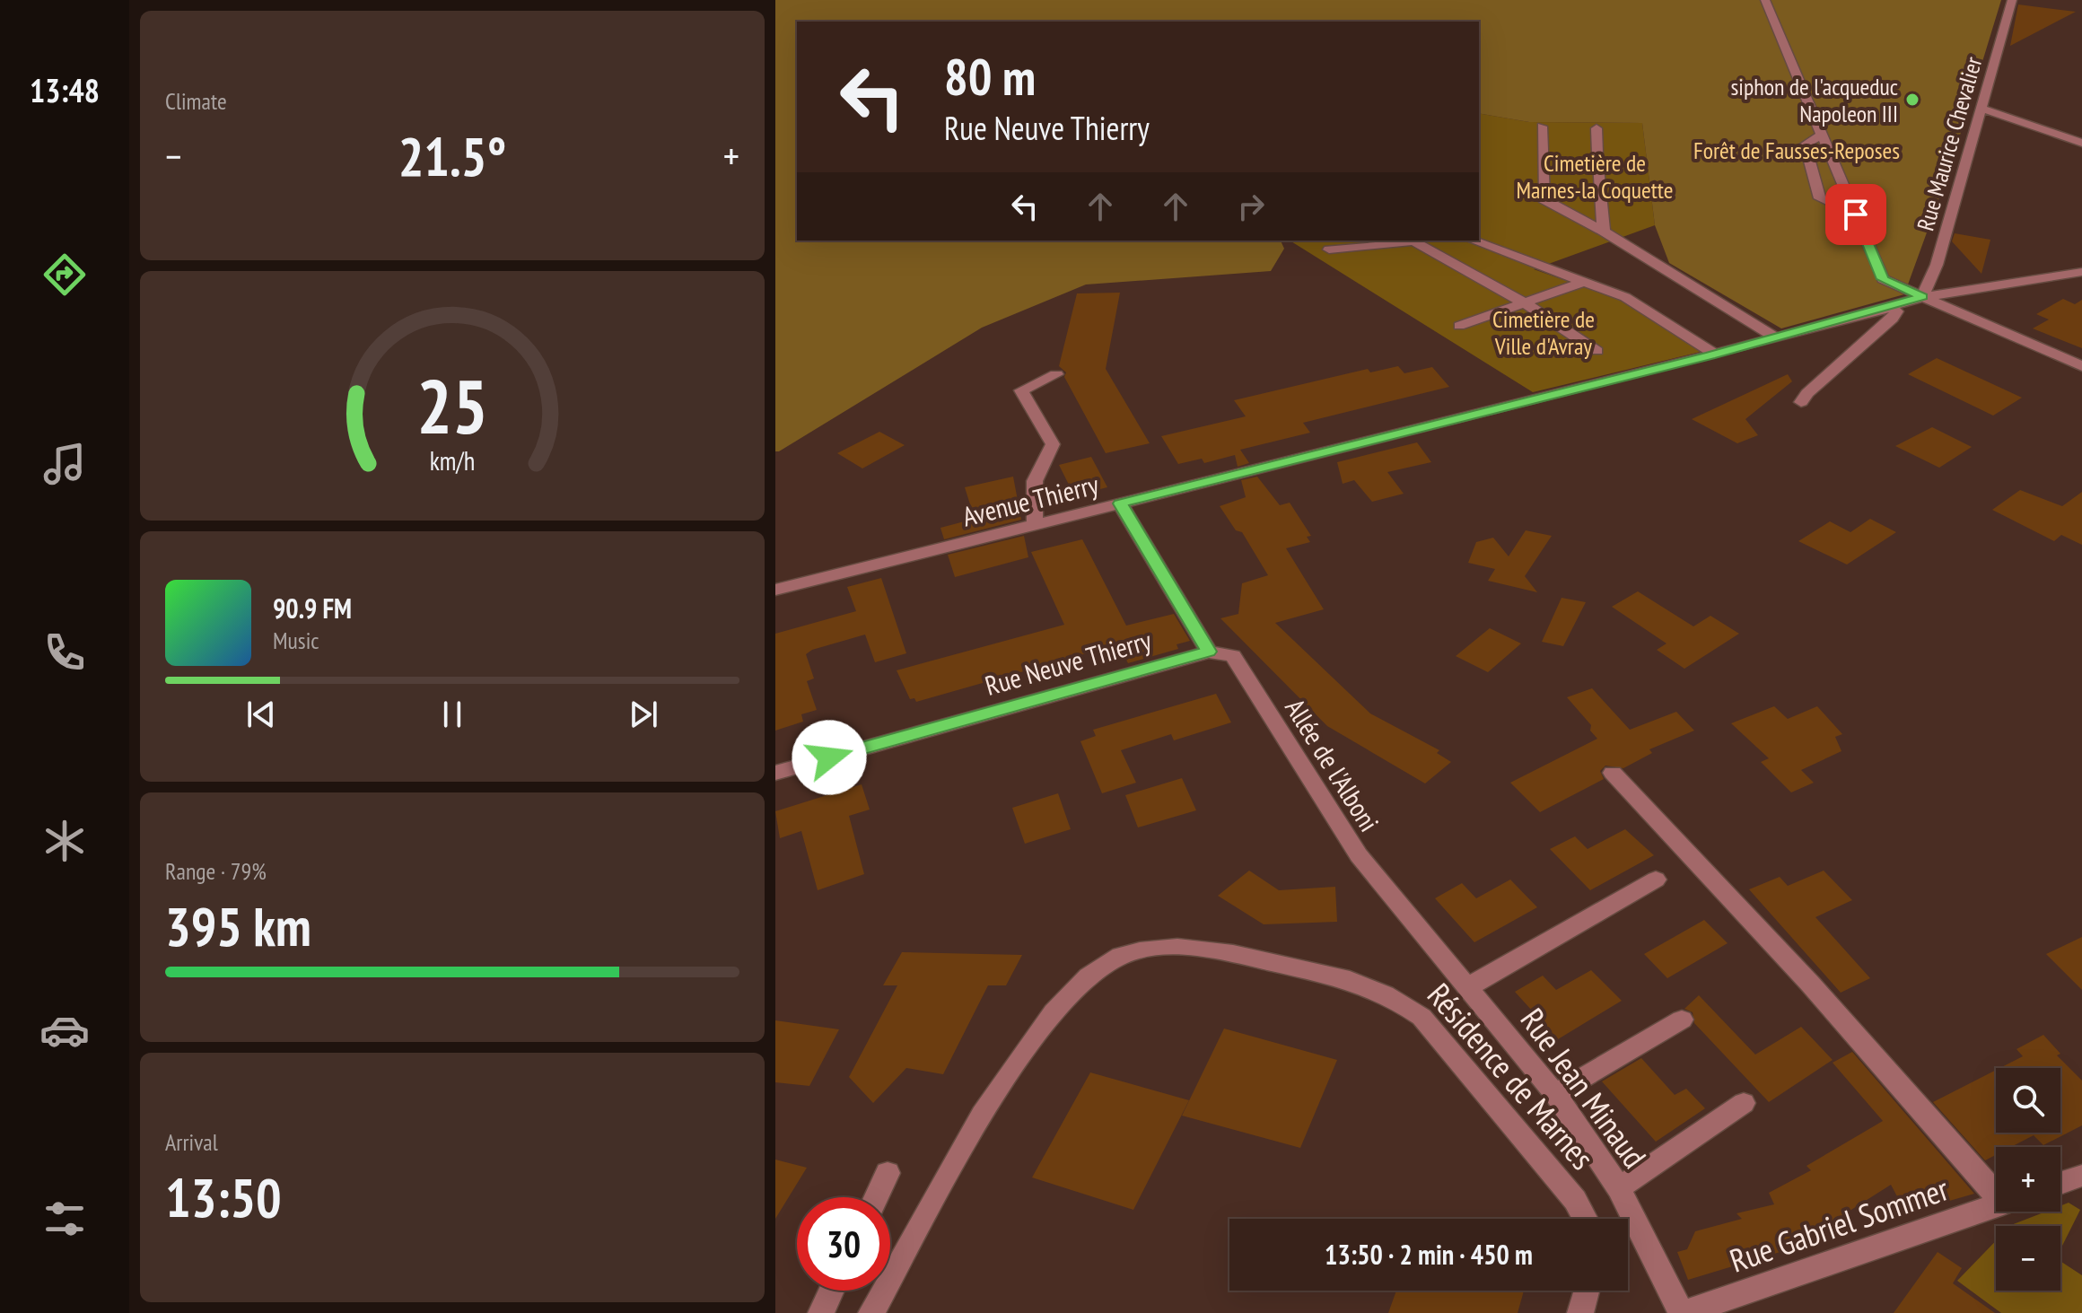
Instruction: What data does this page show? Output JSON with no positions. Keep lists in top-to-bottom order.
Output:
{
  "streets": {
    "street": [
      "Rue Maurice Chevalier",
      "Avenue Thierry",
      "Rue Neuve Thierry",
      "Allée de l'Alboni",
      "Résidence de Marnes",
      "Rue Jean Minaud",
      "Rue Gabriel Sommer"
    ]
  },
  "crossings": [
    ["Rue Maurice Chevalier", "Avenue Thierry"],
    ["Avenue Thierry", "Rue Neuve Thierry"],
    ["Rue Neuve Thierry", "Allée de l'Alboni"],
    ["Allée de l'Alboni", "Rue Jean Minaud"],
    ["Rue Jean Minaud", "Rue Gabriel Sommer"]
  ],
  "parks": ["Forêt de Fausses-Reposes", "Cimetière de Marnes-la Coquette", "Cimetière de Ville d'Avray"],
  "places": ["siphon de l'acqueduc Napoleon III"],
  "page": {
    "tabs": "13:48",
    "tile": [
      "Climate",
      ["Range · 79%", "395 km"],
      ["Arrival", "13:50"]
    ],
    "turn": ["80 m", "Rue Neuve Thierry"],
    "heat": ["−", "21.5°", "+"],
    "song": ["90.9 FM", "Music"],
    "map_buttons": ["+", "−"],
    "limit": "30",
    "trip": "13:50 · 2 min · 450 m",
    "gauge": ["25", "km/h"]
  }
}
